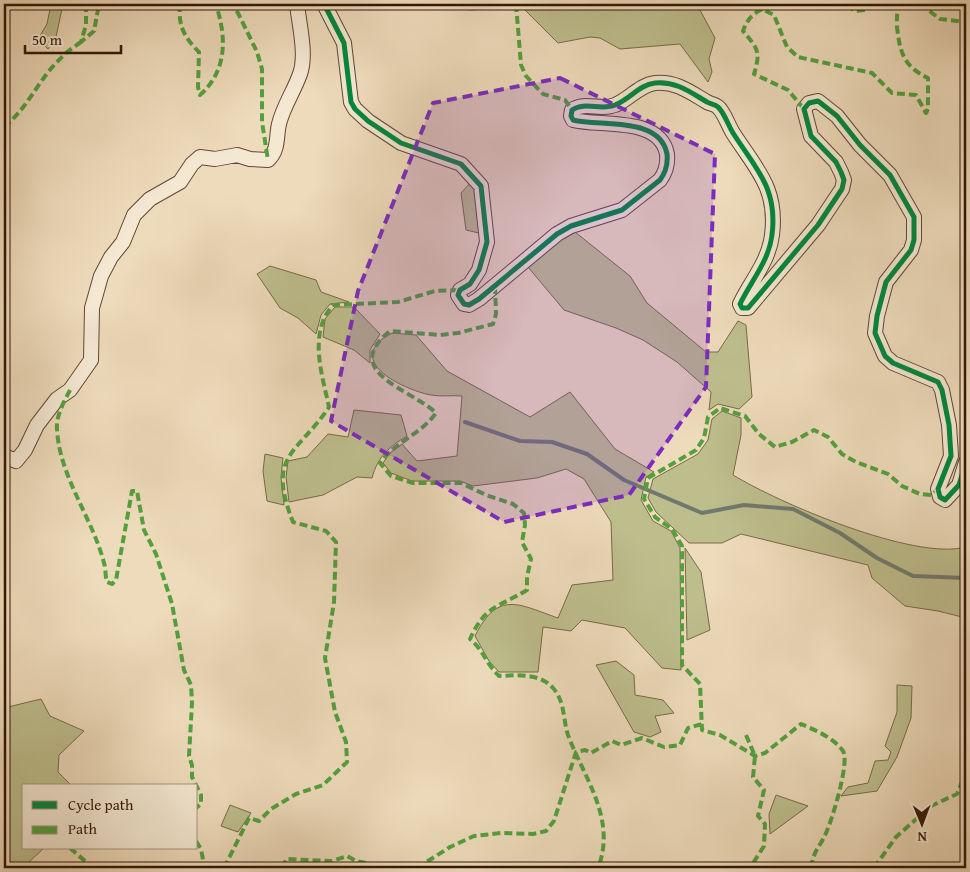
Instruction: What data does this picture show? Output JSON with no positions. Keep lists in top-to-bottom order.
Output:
{
  "legend": ["Cycle path", "Path"],
  "scale_bar": "50 m",
  "north": "bottom"
}
